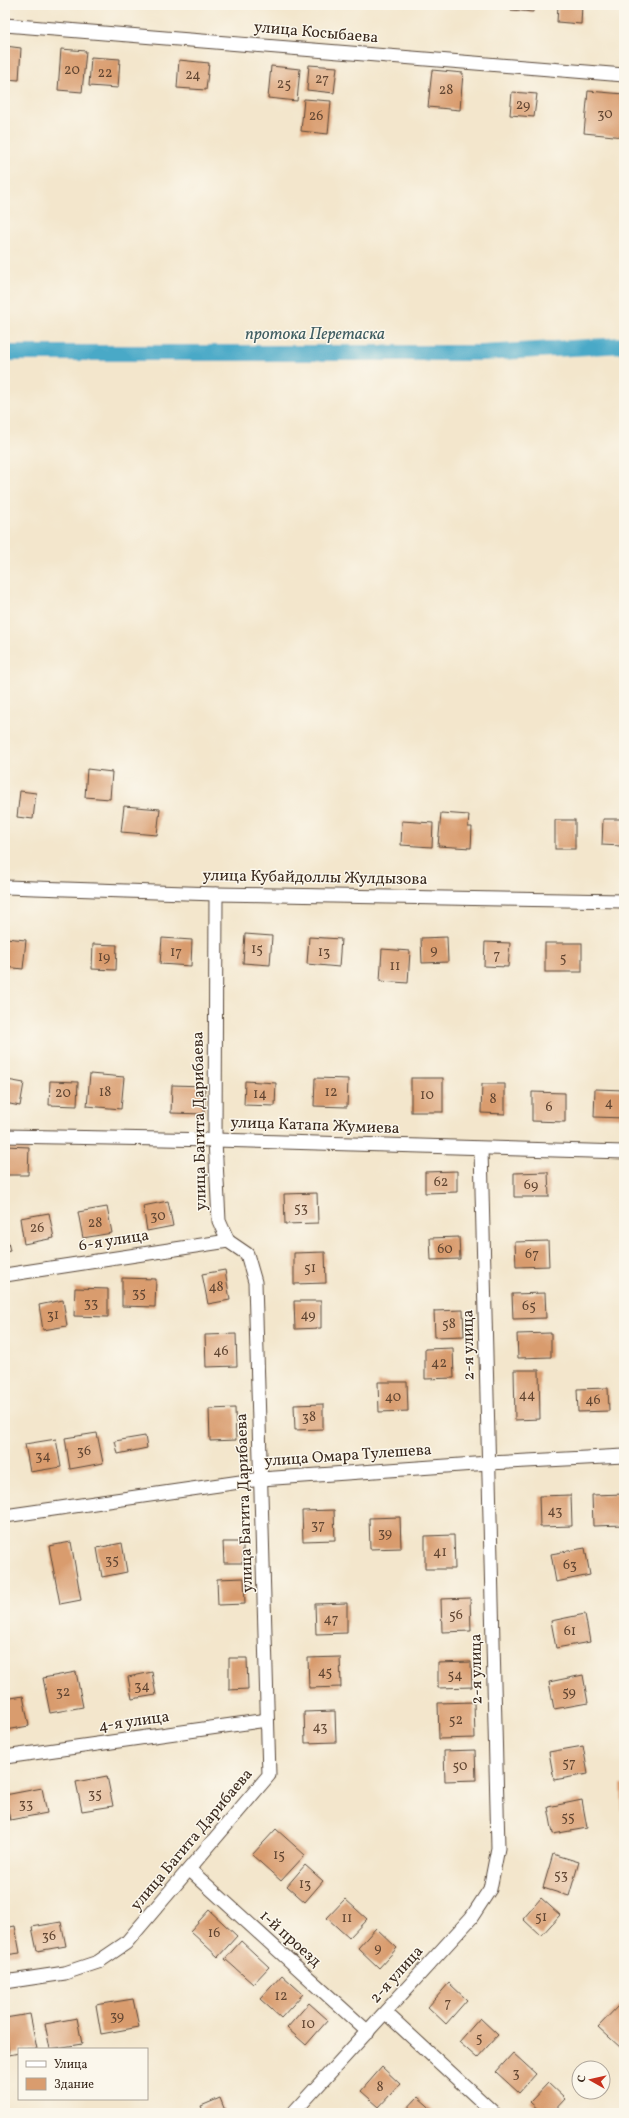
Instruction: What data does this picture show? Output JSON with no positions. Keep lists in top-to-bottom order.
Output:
{
  "streets": {
    "street": [
      "улица Косыбаева",
      "улица Кубайдоллы Жулдызова",
      "улица Багита Дарибаева",
      "улица Катапа Жумиева",
      "6-я улица",
      "2-я улица",
      "улица Омара Тулешева",
      "4-я улица",
      "1-й проезд"
    ]
  },
  "crossings": [
    ["улица Кубайдоллы Жулдызова", "улица Багита Дарибаева"],
    ["улица Багита Дарибаева", "улица Катапа Жумиева"],
    ["улица Багита Дарибаева", "6-я улица"],
    ["улица Багита Дарибаева", "улица Омара Тулешева"],
    ["улица Багита Дарибаева", "4-я улица"],
    ["улица Багита Дарибаева", "1-й проезд"],
    ["улица Катапа Жумиева", "2-я улица"],
    ["2-я улица", "улица Омара Тулешева"],
    ["2-я улица", "1-й проезд"]
  ],
  "water": ["протока Перетаска"],
  "house_numbers": [
    "20",
    "22",
    "24",
    "27",
    "25",
    "28",
    "29",
    "30",
    "26",
    "15",
    "9",
    "17",
    "13",
    "7",
    "19",
    "5",
    "11",
    "18",
    "12",
    "20",
    "14",
    "10",
    "8",
    "4",
    "6",
    "62",
    "69",
    "53",
    "30",
    "28",
    "26",
    "60",
    "67",
    "51",
    "48",
    "35",
    "33",
    "65",
    "31",
    "49",
    "58",
    "46",
    "42",
    "44",
    "40",
    "46",
    "38",
    "36",
    "34",
    "43",
    "37",
    "39",
    "41",
    "35",
    "63",
    "56",
    "47",
    "61",
    "45",
    "54",
    "34",
    "32",
    "59",
    "52",
    "43",
    "57",
    "50",
    "35",
    "33",
    "55",
    "15",
    "53",
    "13",
    "51",
    "11",
    "16",
    "36",
    "9",
    "12",
    "7",
    "39",
    "10",
    "5",
    "3",
    "8"
  ],
  "legend": ["Улица", "Здание"],
  "north": "left"
}
